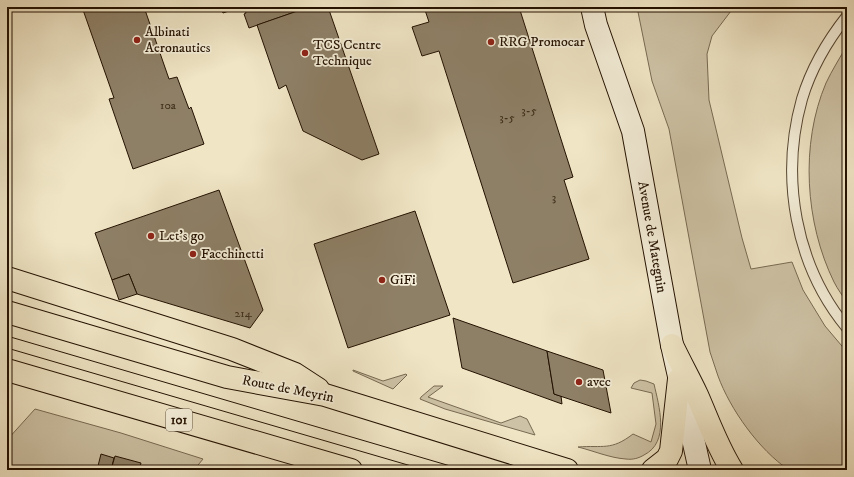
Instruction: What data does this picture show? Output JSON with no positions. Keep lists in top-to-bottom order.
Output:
{
  "streets": {
    "main road": ["Avenue de Mategnin", "Route de Meyrin", "101"]
  },
  "places": [
    "Albinati Aeronautics",
    "RRG Promocar",
    "TCS Centre Technique",
    "Let's go",
    "Facchinetti",
    "GiFi",
    "avec"
  ],
  "house_numbers": [
    "10a",
    "3-5",
    "3-5",
    "3",
    "214"
  ]
}
